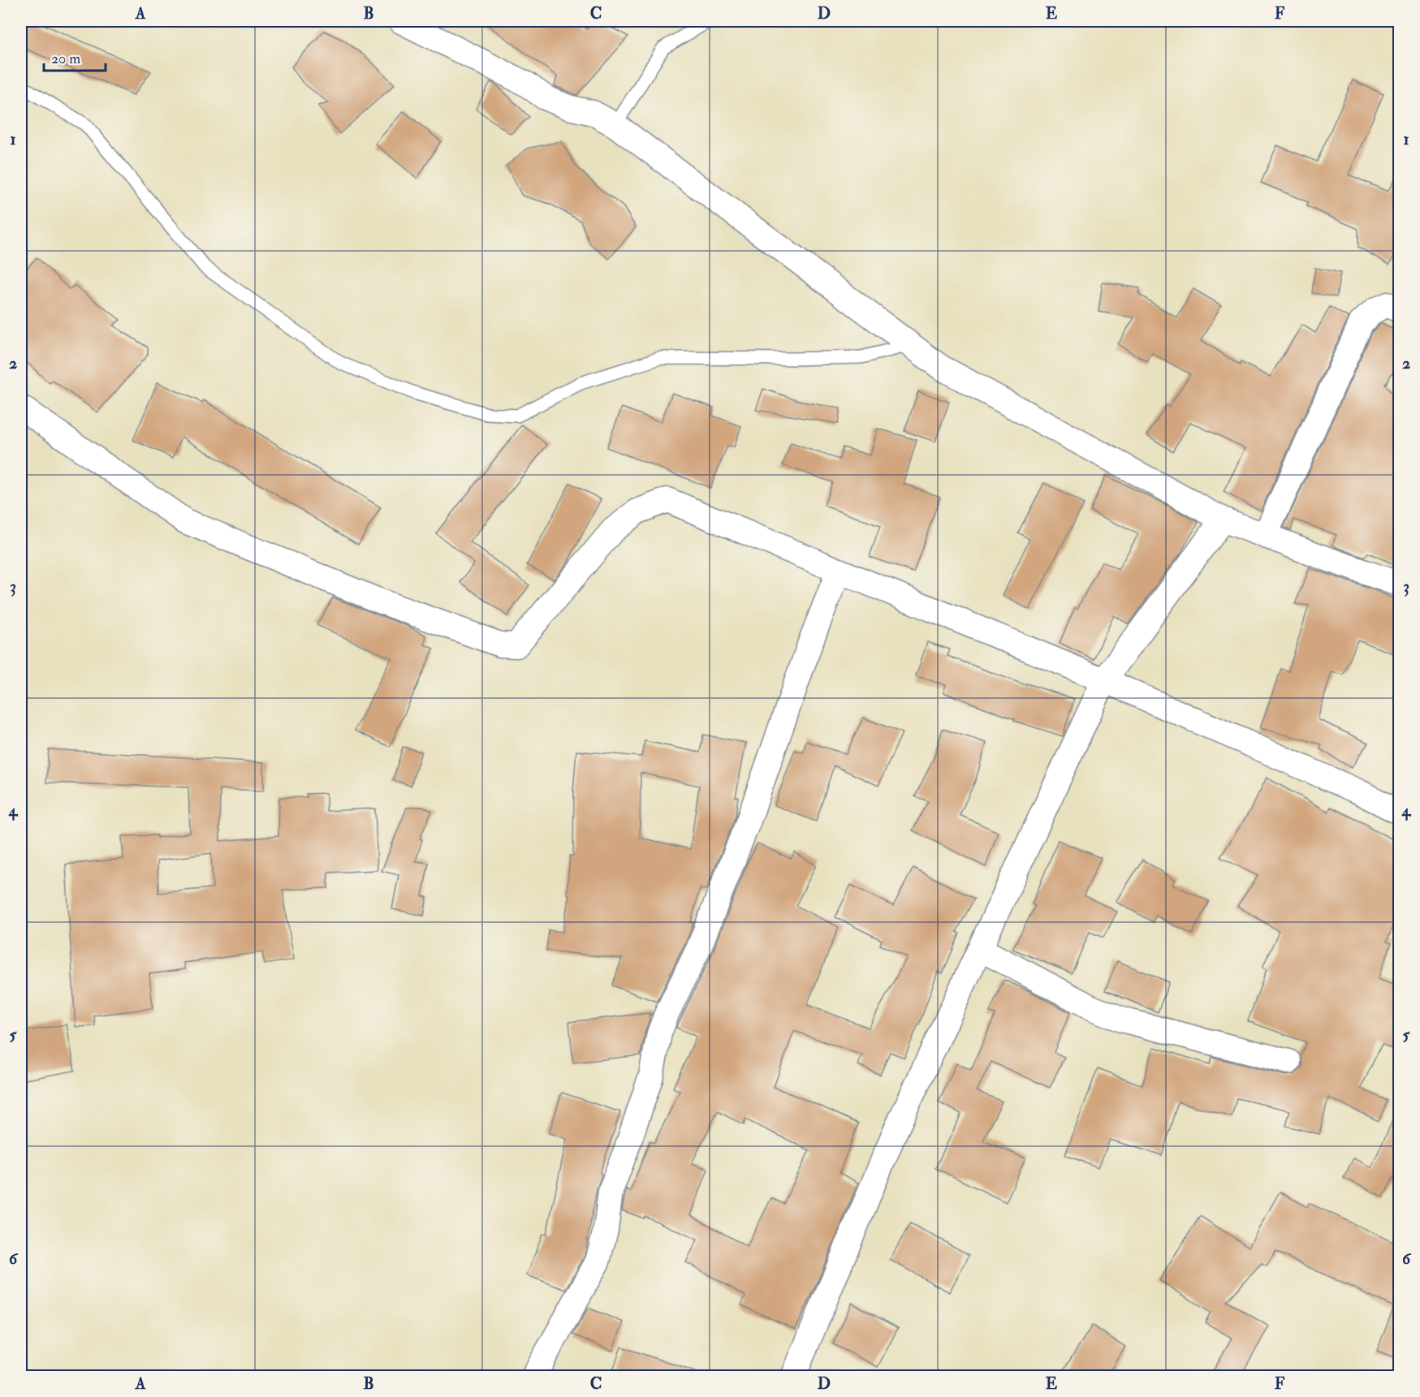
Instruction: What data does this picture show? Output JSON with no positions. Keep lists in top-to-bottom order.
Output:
{
  "scale_bar": "20 m",
  "grid": {
    "columns": [
      "A",
      "B",
      "C",
      "D",
      "E",
      "F"
    ],
    "rows": [
      "1",
      "2",
      "3",
      "4",
      "5",
      "6"
    ]
  }
}
